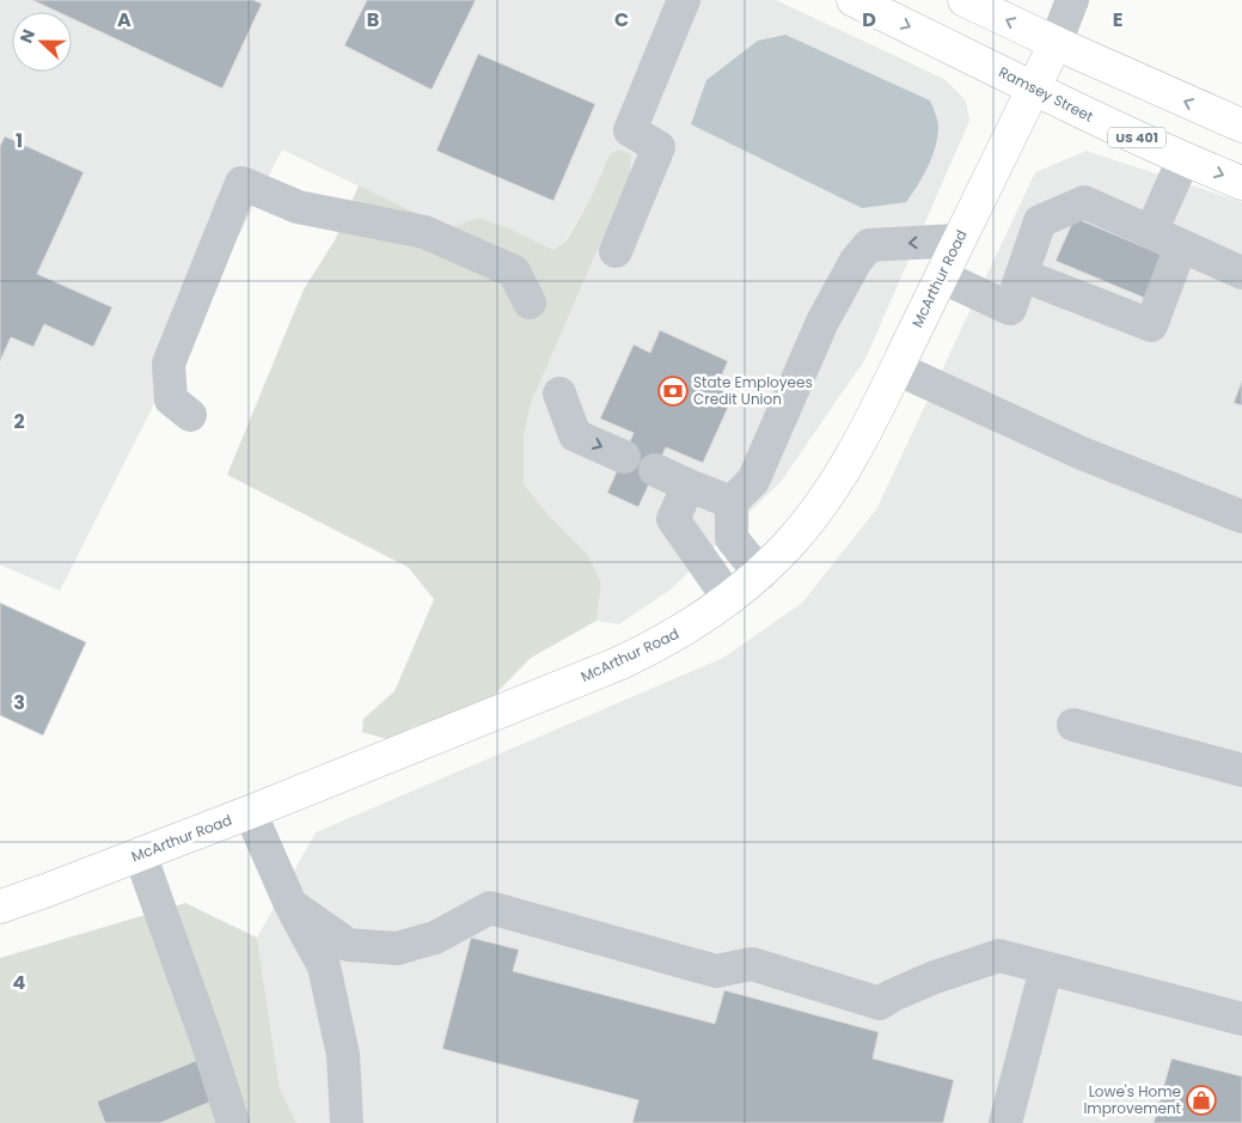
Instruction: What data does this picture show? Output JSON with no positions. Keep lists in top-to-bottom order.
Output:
{
  "streets": {
    "main road": ["Ramsey Street", "US 401", "McArthur Road"]
  },
  "crossings": [
    ["Ramsey Street", "McArthur Road"]
  ],
  "places": {
    "bank": ["State Employees Credit Union"],
    "shop": ["Lowe's Home Improvement"]
  },
  "north": "left",
  "grid": {
    "columns": [
      "A",
      "B",
      "C",
      "D",
      "E"
    ],
    "rows": [
      "1",
      "2",
      "3",
      "4"
    ]
  }
}
